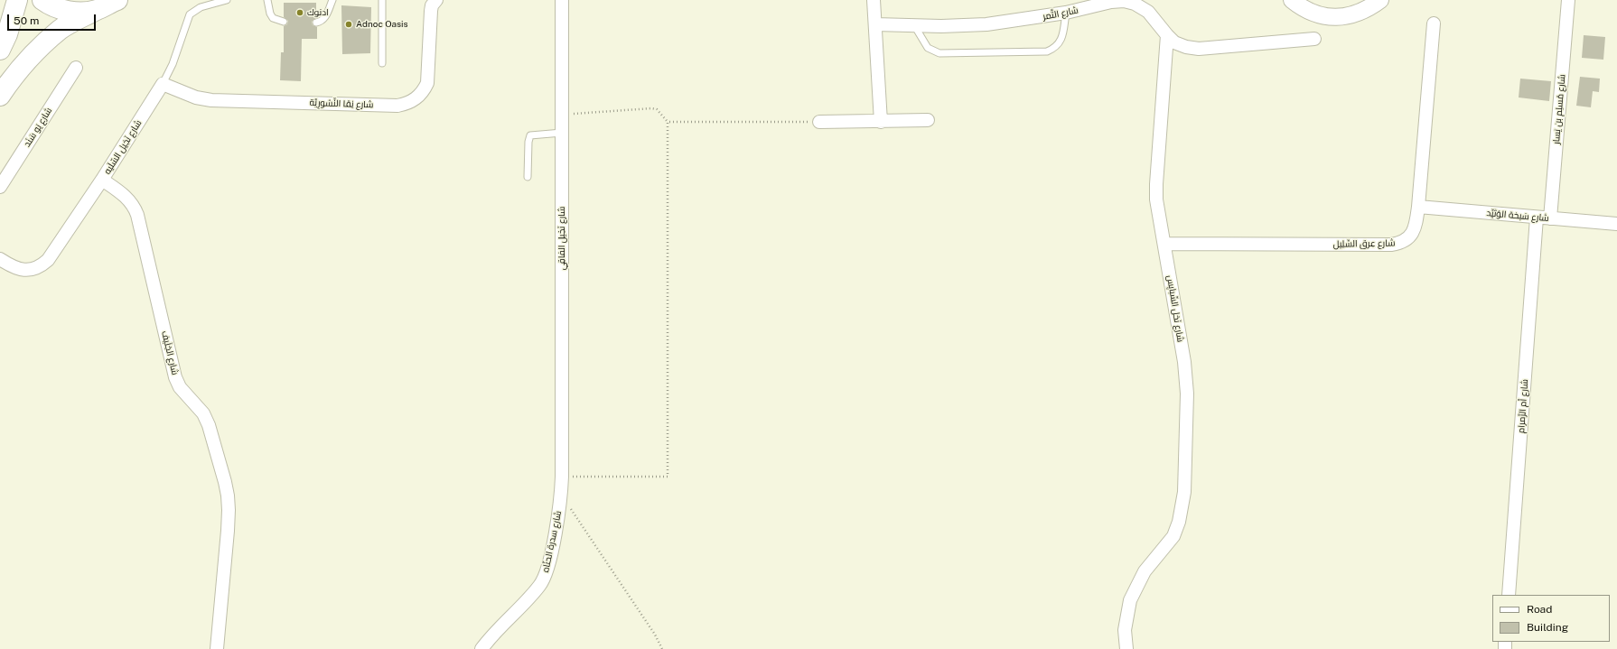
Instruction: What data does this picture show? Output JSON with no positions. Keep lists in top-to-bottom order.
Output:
{
  "streets": {
    "street": [
      "شارع التَّمر",
      "شارع نِقا النِّسُورِيَّة",
      "شارع مُسلِم بن يَسار",
      "شارع يَو سَنَد",
      "شارع نَخِيل السّلَيه",
      "شارع سَبخة الوُتَيِّد",
      "شارع نَخِيل الفاقِي",
      "شارع عِرق السِّلِيل",
      "شارع نَخل السِّبايِس",
      "شارع الخِلَيف",
      "شارع أم الرَّمرام",
      "شارع سدرة الحنّاه"
    ]
  },
  "crossings": [
    ["شارع التَّمر", "شارع نَخل السِّبايِس"],
    ["شارع نِقا النِّسُورِيَّة", "شارع نَخِيل السّلَيه"],
    ["شارع مُسلِم بن يَسار", "شارع سَبخة الوُتَيِّد"],
    ["شارع نَخِيل السّلَيه", "شارع الخِلَيف"],
    ["شارع سَبخة الوُتَيِّد", "شارع عِرق السِّلِيل"],
    ["شارع سَبخة الوُتَيِّد", "شارع أم الرَّمرام"],
    ["شارع نَخِيل الفاقِي", "شارع سدرة الحنّاه"],
    ["شارع عِرق السِّلِيل", "شارع نَخل السِّبايِس"]
  ],
  "places": ["ادنوك", "Adnoc Oasis"],
  "legend": ["Road", "Building"],
  "scale_bar": "50 m"
}
